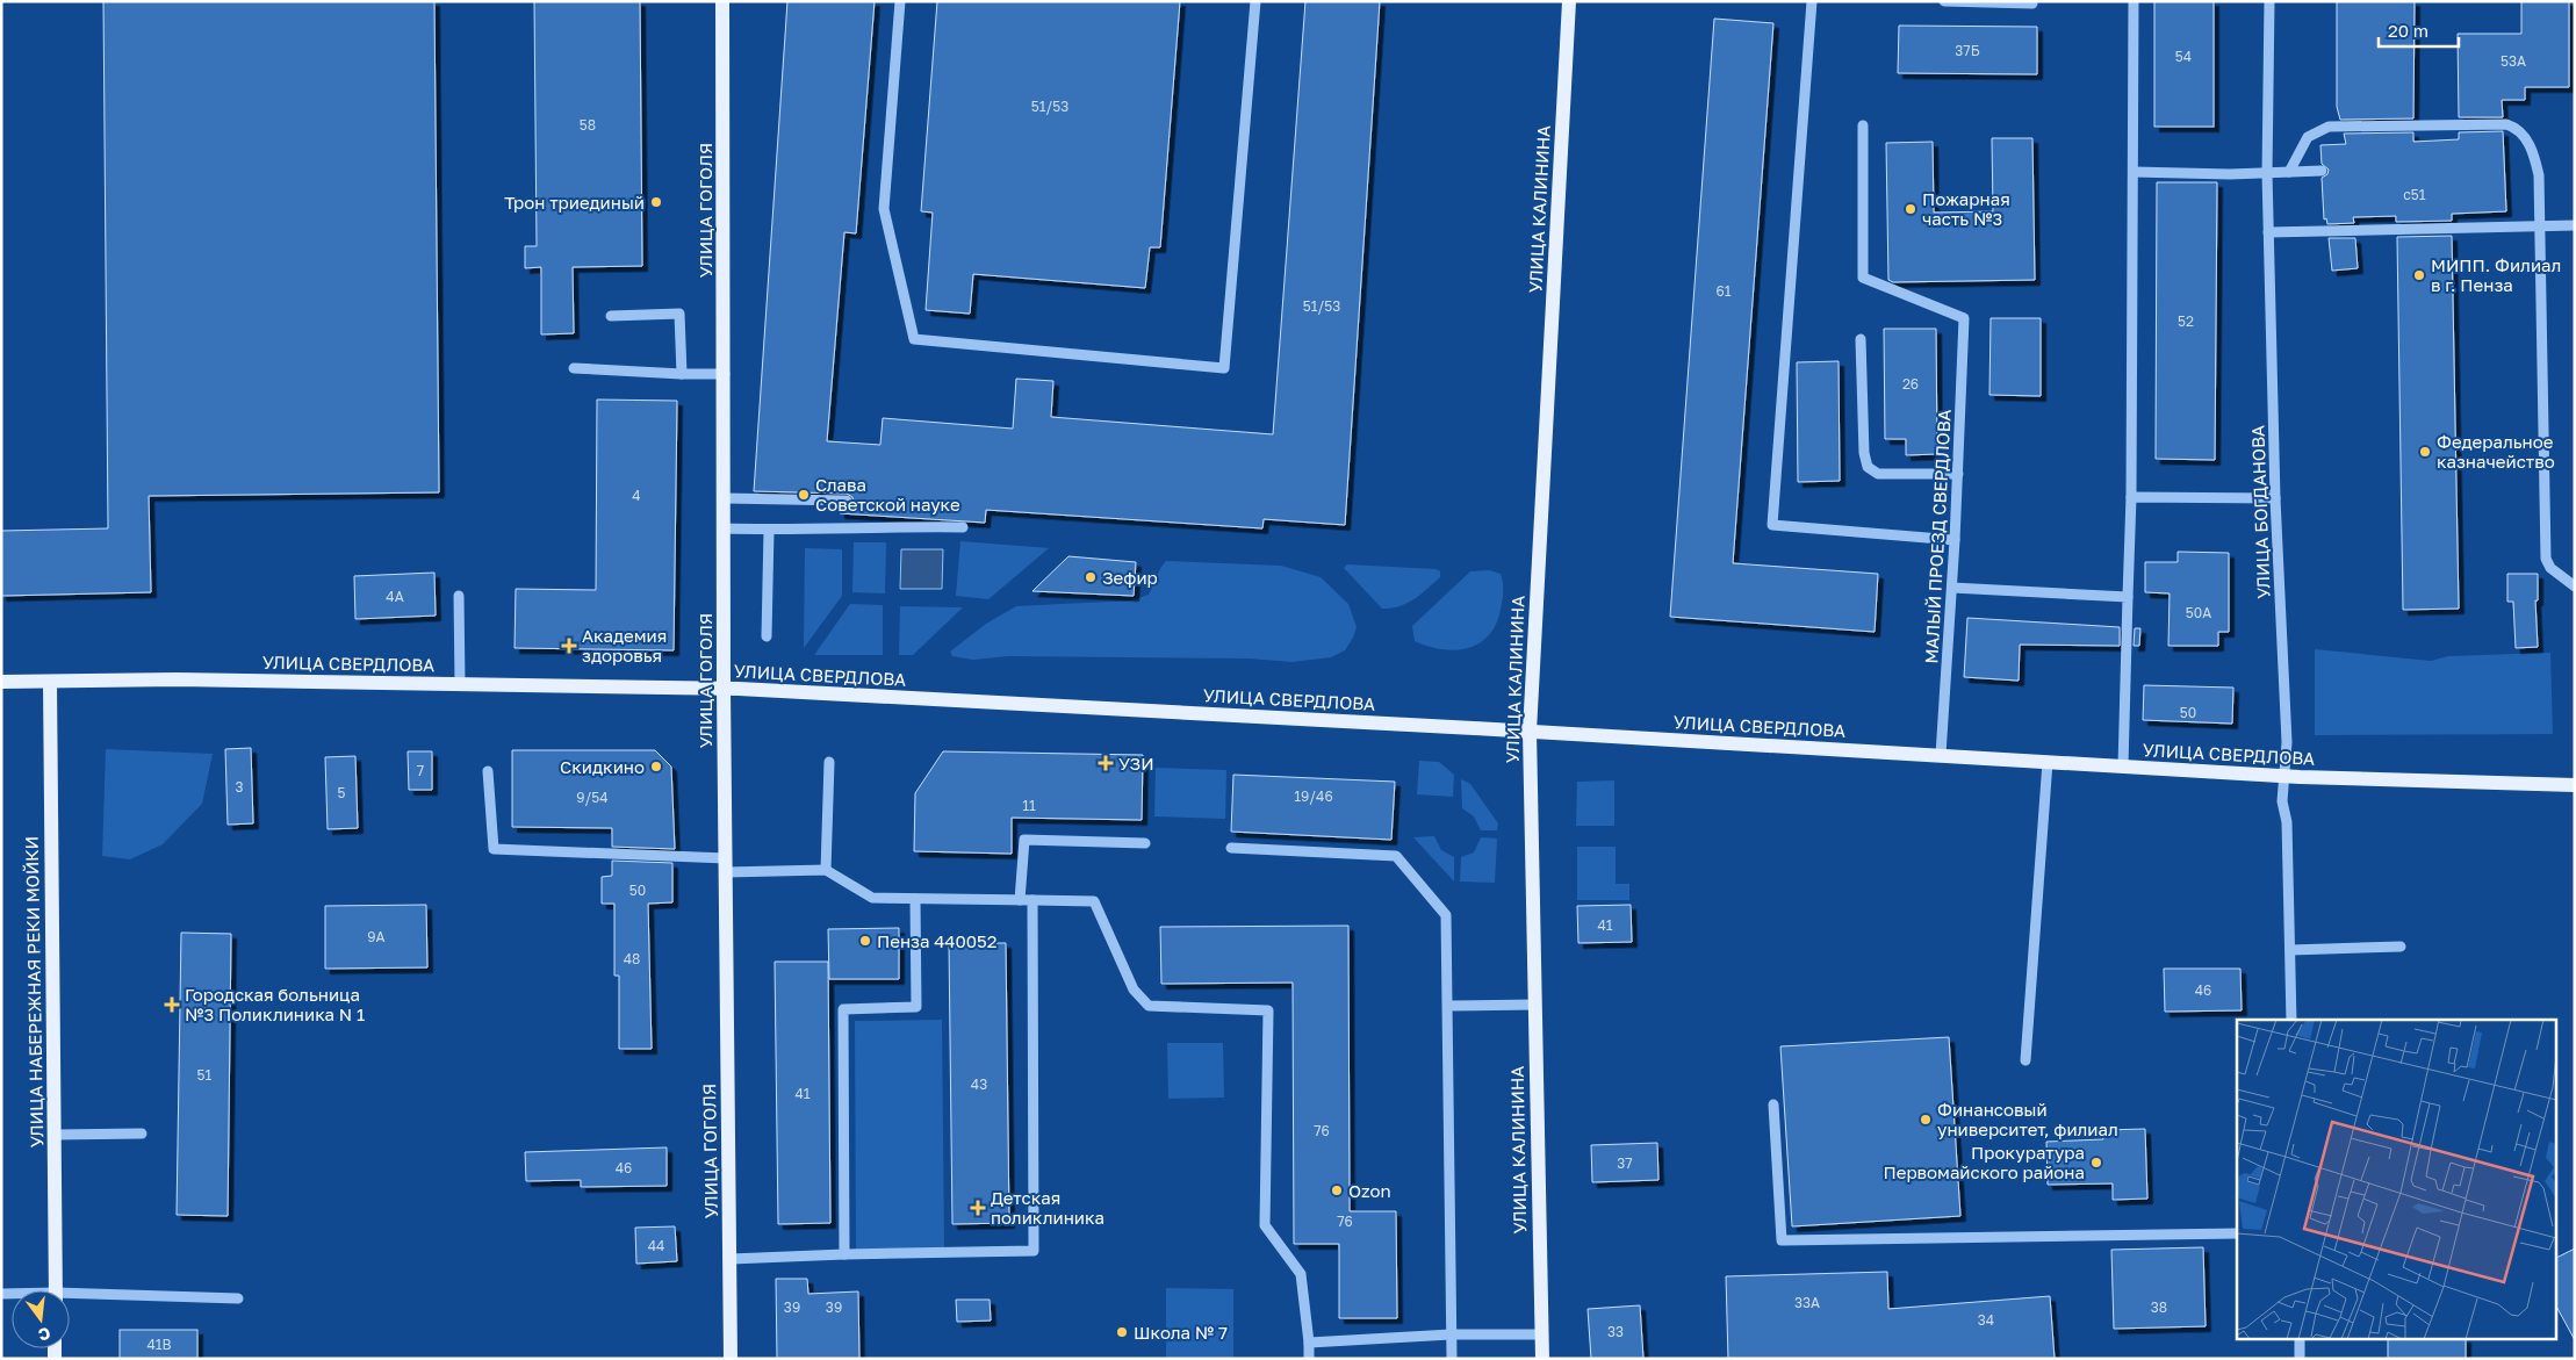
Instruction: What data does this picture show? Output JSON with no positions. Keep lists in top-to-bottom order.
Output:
{
  "streets": {
    "main road": [
      "УЛИЦА КАЛИНИНА",
      "УЛИЦА ГОГОЛЯ",
      "УЛИЦА СВЕРДЛОВА",
      "УЛИЦА НАБЕРЕЖНАЯ РЕКИ МОЙКИ"
    ],
    "street": ["УЛИЦА БОГДАНОВА", "МАЛЫЙ ПРОЕЗД СВЕРДЛОВА"]
  },
  "crossings": [
    ["УЛИЦА КАЛИНИНА", "УЛИЦА СВЕРДЛОВА"],
    ["УЛИЦА ГОГОЛЯ", "УЛИЦА СВЕРДЛОВА"],
    ["УЛИЦА БОГДАНОВА", "УЛИЦА СВЕРДЛОВА"],
    ["МАЛЫЙ ПРОЕЗД СВЕРДЛОВА", "УЛИЦА СВЕРДЛОВА"],
    ["УЛИЦА СВЕРДЛОВА", "УЛИЦА НАБЕРЕЖНАЯ РЕКИ МОЙКИ"]
  ],
  "places": {
    "other": [
      "Трон триединый",
      "Пожарная часть №3",
      "МИПП. Филиал в г. Пенза",
      "Федеральное казначейство",
      "Слава Советской науке",
      "Зефир",
      "Скидкино",
      "Пенза 440052",
      "Финансовый университет, филиал",
      "Прокуратура Первомайского района",
      "Ozon",
      "Школа № 7"
    ],
    "health": [
      "Академия здоровья",
      "УЗИ",
      "Городская больница №3 Поликлиника N 1",
      "Детская поликлиника"
    ]
  },
  "house_numbers": [
    "37Б",
    "54",
    "53А",
    "51/53",
    "58",
    "с51",
    "61",
    "51/53",
    "52",
    "26",
    "4",
    "4А",
    "50А",
    "50",
    "7",
    "3",
    "5",
    "19/46",
    "9/54",
    "11",
    "50",
    "41",
    "9А",
    "48",
    "46",
    "51",
    "43",
    "41",
    "76",
    "37",
    "46",
    "76",
    "44",
    "33А",
    "39",
    "39",
    "38",
    "34",
    "33",
    "41В"
  ],
  "scale_bar": "20 m",
  "north": "bottom"
}
